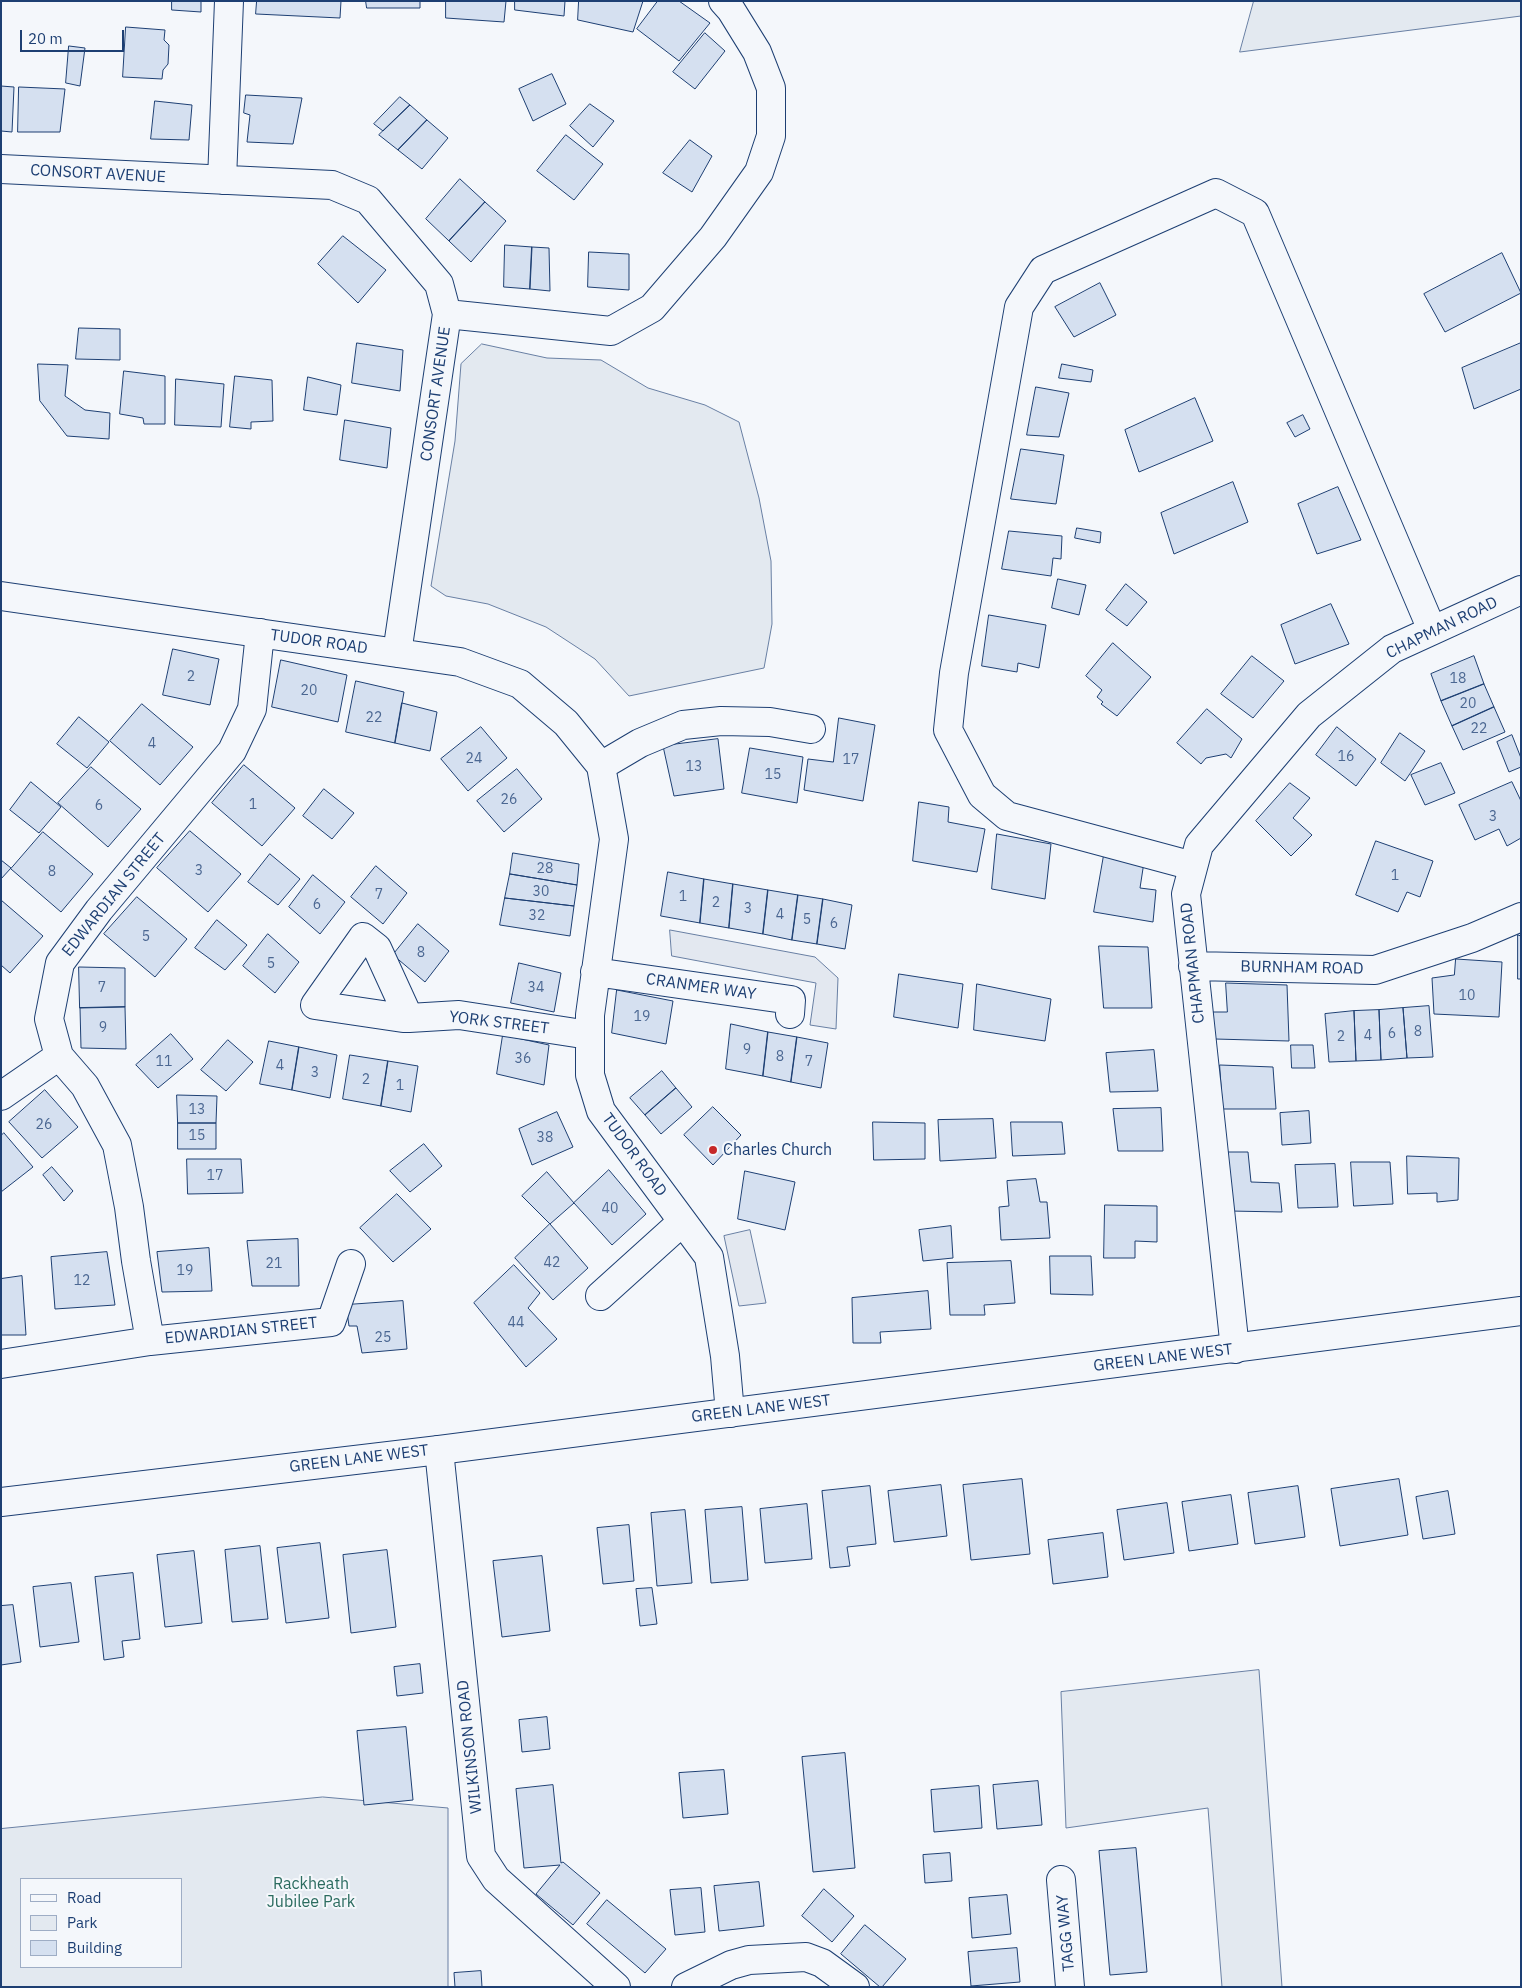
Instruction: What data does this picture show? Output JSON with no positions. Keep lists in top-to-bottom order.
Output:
{
  "streets": {
    "street": [
      "CONSORT AVENUE",
      "CHAPMAN ROAD",
      "TUDOR ROAD",
      "EDWARDIAN STREET",
      "BURNHAM ROAD",
      "CRANMER WAY",
      "YORK STREET",
      "GREEN LANE WEST",
      "WILKINSON ROAD",
      "TAGG WAY"
    ]
  },
  "crossings": [
    ["CONSORT AVENUE", "TUDOR ROAD"],
    ["CHAPMAN ROAD", "BURNHAM ROAD"],
    ["CHAPMAN ROAD", "GREEN LANE WEST"],
    ["TUDOR ROAD", "EDWARDIAN STREET"],
    ["TUDOR ROAD", "CRANMER WAY"],
    ["TUDOR ROAD", "YORK STREET"],
    ["TUDOR ROAD", "GREEN LANE WEST"],
    ["GREEN LANE WEST", "WILKINSON ROAD"]
  ],
  "parks": ["Rackheath Jubilee Park"],
  "places": ["Charles Church"],
  "house_numbers": [
    "2",
    "18",
    "20",
    "20",
    "22",
    "22",
    "4",
    "16",
    "24",
    "17",
    "13",
    "15",
    "26",
    "1",
    "6",
    "3",
    "28",
    "3",
    "8",
    "1",
    "30",
    "7",
    "1",
    "2",
    "6",
    "3",
    "4",
    "32",
    "5",
    "6",
    "5",
    "8",
    "5",
    "7",
    "34",
    "10",
    "19",
    "9",
    "8",
    "6",
    "4",
    "2",
    "9",
    "8",
    "36",
    "11",
    "7",
    "4",
    "3",
    "2",
    "1",
    "13",
    "26",
    "15",
    "38",
    "17",
    "40",
    "42",
    "21",
    "19",
    "12",
    "44",
    "25"
  ],
  "legend": ["Road", "Park", "Building"],
  "scale_bar": "20 m"
}
